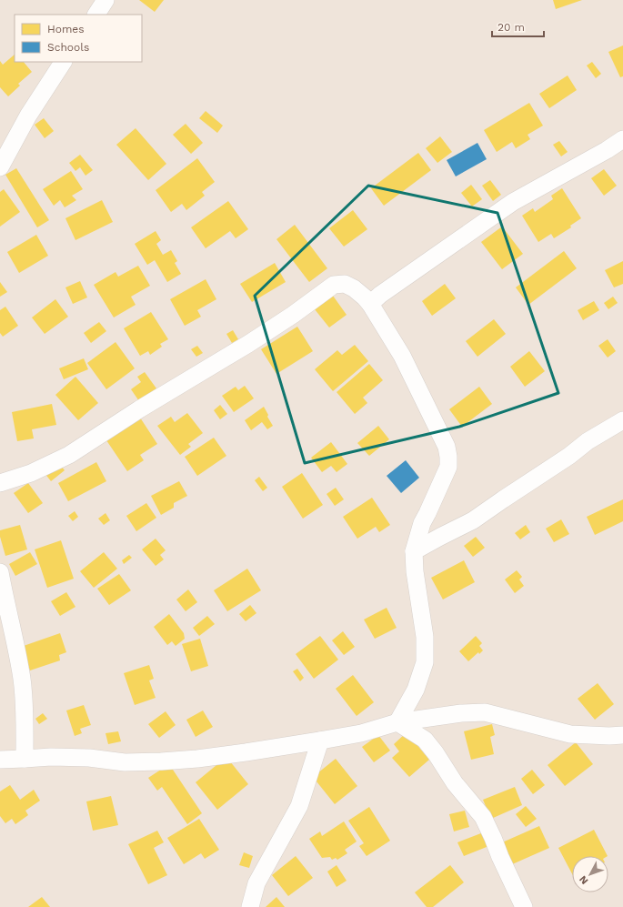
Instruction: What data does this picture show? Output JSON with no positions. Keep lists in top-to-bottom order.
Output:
{
  "legend": ["Homes", "Schools"],
  "scale_bar": "20 m",
  "north": "bottom left"
}
